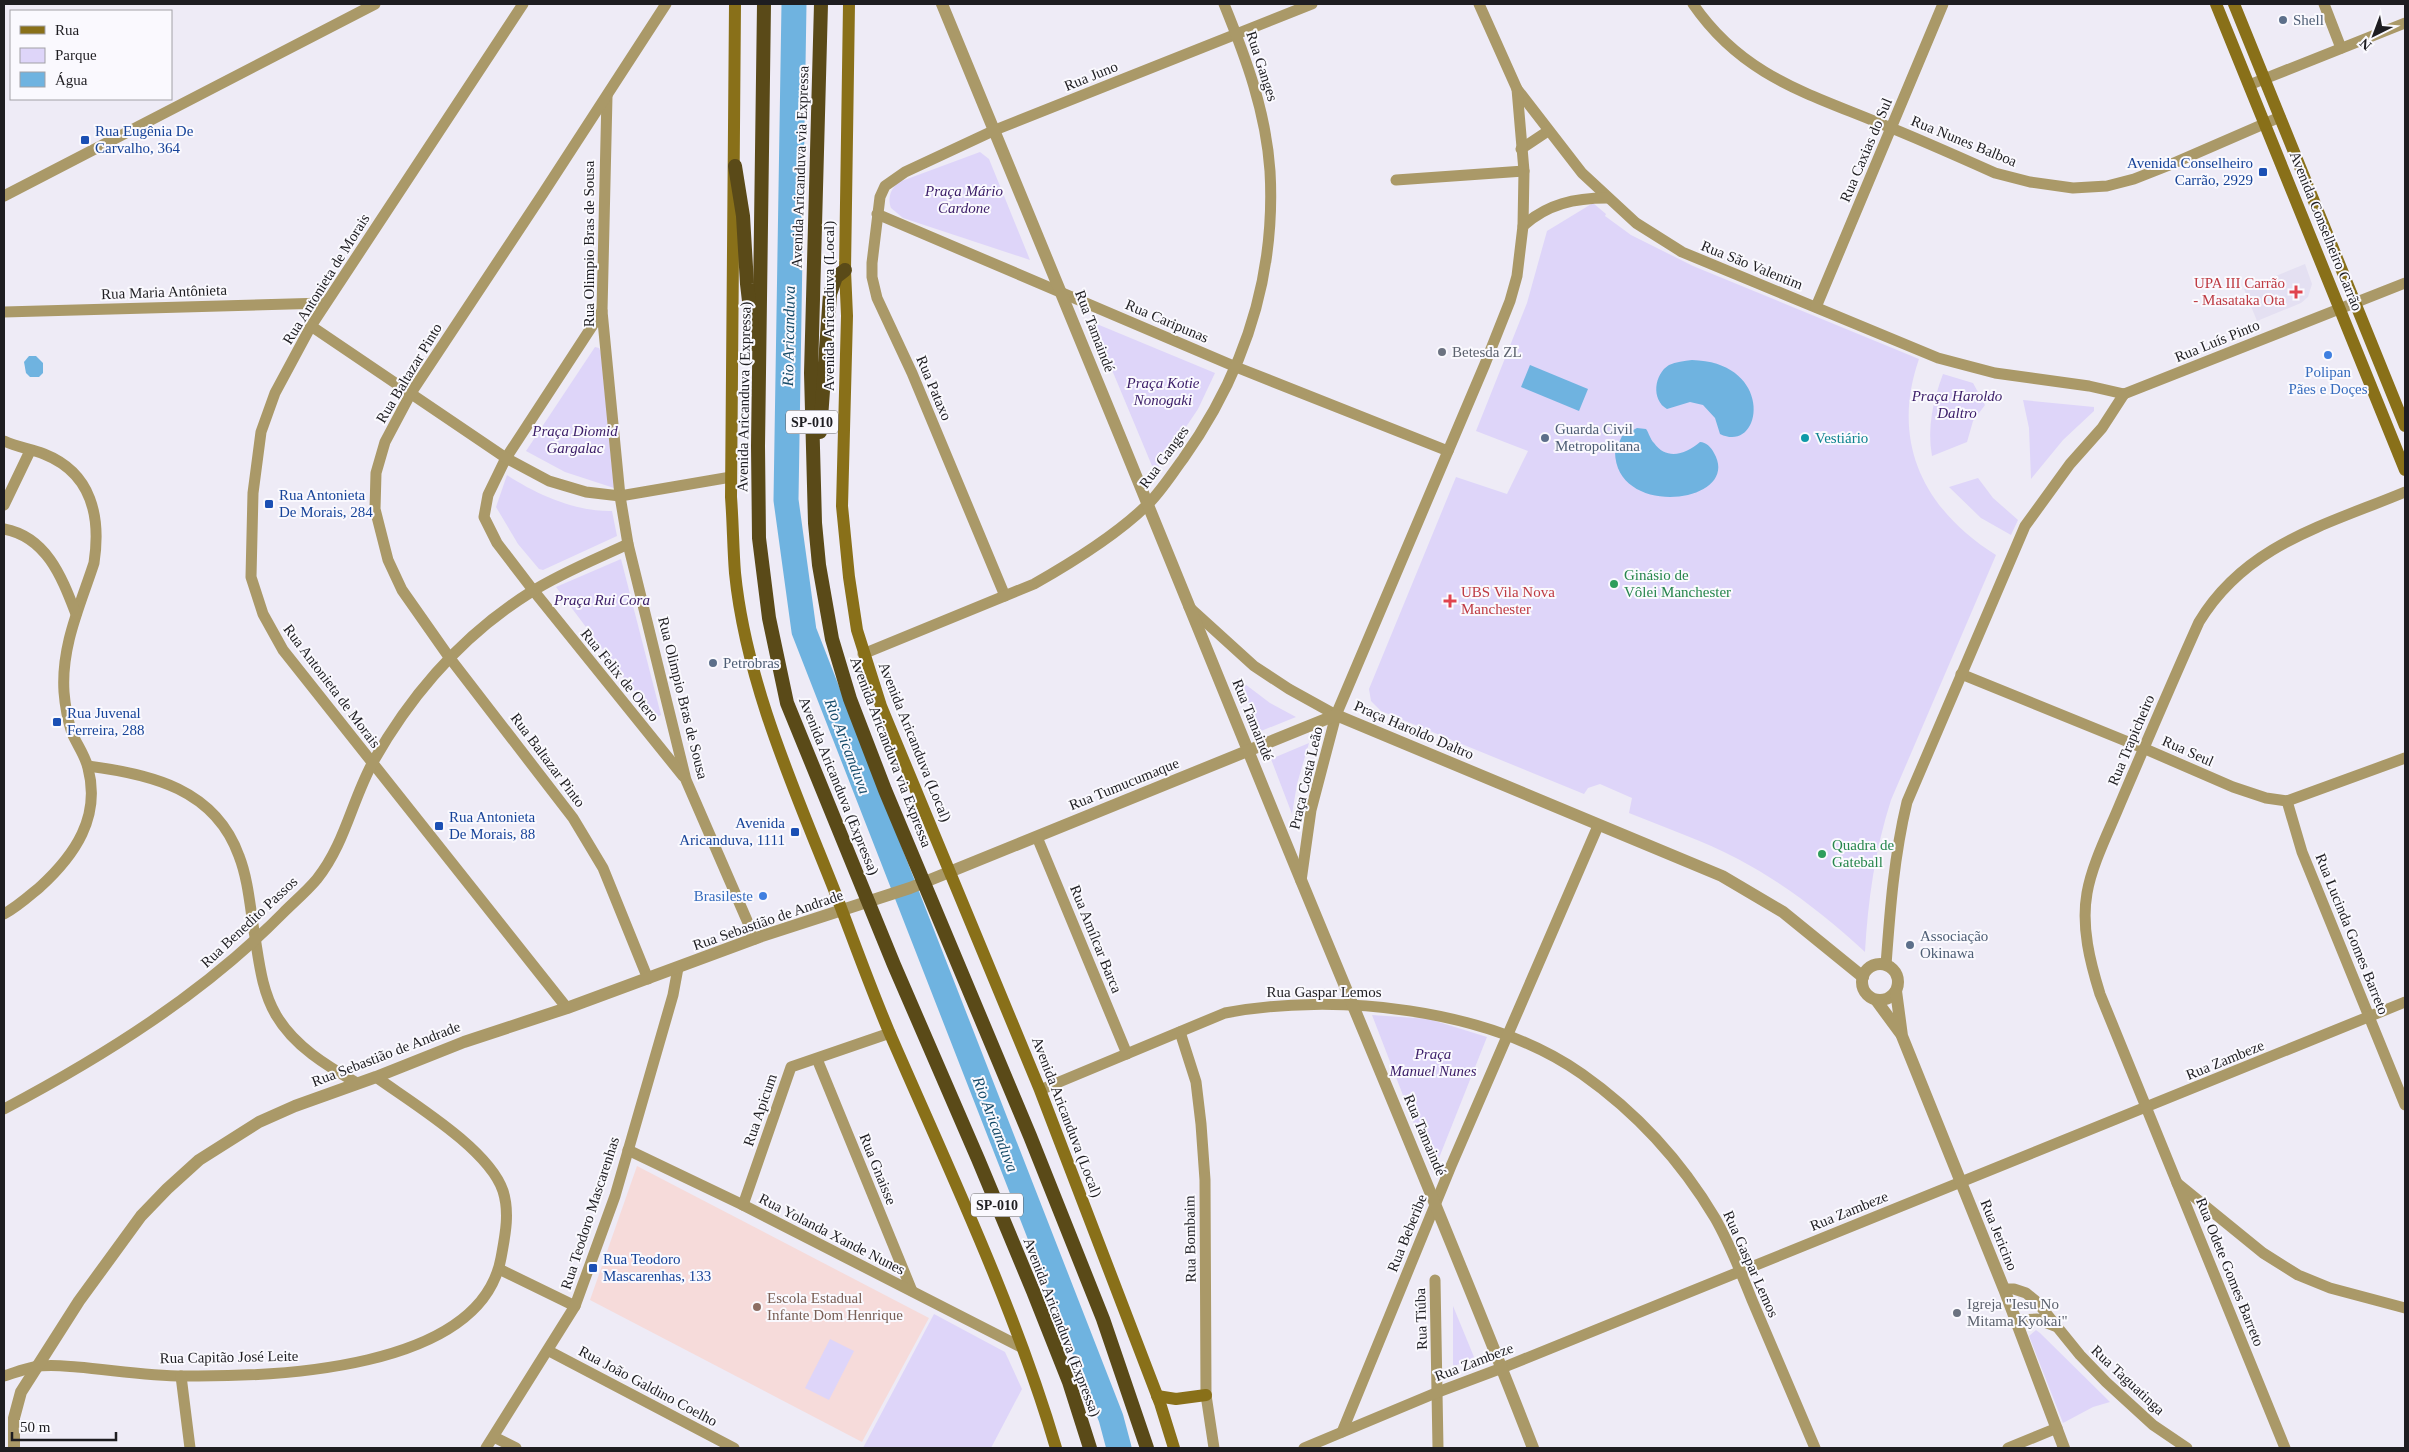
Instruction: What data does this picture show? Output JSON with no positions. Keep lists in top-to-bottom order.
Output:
{
  "streets": {
    "highway": ["Avenida Aricanduva via Expressa", "Avenida Aricanduva (Expressa)", "SP-010"],
    "main road": ["Avenida Conselheiro Carrão", "Avenida Aricanduva (Local)"],
    "street": [
      "Rua Ganges",
      "Rua Juno",
      "Rua Nunes Balboa",
      "Rua Caxias do Sul",
      "Rua Olimpio Bras de Sousa",
      "Rua São Valentim",
      "Rua Antonieta de Morais",
      "Rua Maria Antônieta",
      "Rua Caripunas",
      "Rua Tamaindé",
      "Rua Luís Pinto",
      "Rua Baltazar Pinto",
      "Rua Pataxo",
      "Rua Felix de Otero",
      "Praça Haroldo Daltro",
      "Rua Trapicheiro",
      "Rua Seul",
      "Praça Costa Leão",
      "Rua Tumucumaque",
      "Rua Sebastião de Andrade",
      "Rua Benedito Passos",
      "Rua Lucinda Gomes Barreto",
      "Rua Amílcar Barca",
      "Rua Gaspar Lemos",
      "Rua Zambeze",
      "Rua Apicum",
      "Rua Gnaisse",
      "Rua Teodoro Mascarenhas",
      "Rua Beberibe",
      "Rua Yolanda Xande Nunes",
      "Rua Jericino",
      "Rua Bombaim",
      "Rua Odete Gomes Barreto",
      "Rua Tiúba",
      "Rua Capitão José Leite",
      "Rua Taguatinga",
      "Rua João Galdino Coelho"
    ]
  },
  "crossings": [
    ["Rua Ganges", "Rua Juno"],
    ["Rua Ganges", "Avenida Aricanduva (Local)"],
    ["Rua Ganges", "Rua Caripunas"],
    ["Rua Ganges", "Rua Tamaindé"],
    ["Rua Ganges", "Rua Pataxo"],
    ["Rua Juno", "Rua Tamaindé"],
    ["Rua Juno", "Rua Pataxo"],
    ["Rua Nunes Balboa", "Rua Caxias do Sul"],
    ["Rua Nunes Balboa", "Avenida Conselheiro Carrão"],
    ["Rua Caxias do Sul", "Rua São Valentim"],
    ["Avenida Aricanduva via Expressa", "SP-010"],
    ["Avenida Aricanduva via Expressa", "Rua Tumucumaque"],
    ["Avenida Aricanduva via Expressa", "Rua Sebastião de Andrade"],
    ["Avenida Conselheiro Carrão", "Rua Luís Pinto"],
    ["Rua Olimpio Bras de Sousa", "Rua Baltazar Pinto"],
    ["Rua Olimpio Bras de Sousa", "Rua Felix de Otero"],
    ["Rua Olimpio Bras de Sousa", "Rua Sebastião de Andrade"],
    ["Rua Olimpio Bras de Sousa", "Rua Benedito Passos"],
    ["Rua São Valentim", "Rua Luís Pinto"],
    ["Rua São Valentim", "Praça Haroldo Daltro"],
    ["Rua Antonieta de Morais", "Rua Maria Antônieta"],
    ["Rua Antonieta de Morais", "Rua Sebastião de Andrade"],
    ["Rua Antonieta de Morais", "Rua Benedito Passos"],
    ["Avenida Aricanduva (Local)", "Rua Tumucumaque"],
    ["Avenida Aricanduva (Local)", "Rua Gaspar Lemos"],
    ["Rua Caripunas", "Rua Tamaindé"],
    ["Rua Caripunas", "Rua Pataxo"],
    ["Rua Caripunas", "Praça Haroldo Daltro"],
    ["Rua Tamaindé", "Praça Costa Leão"],
    ["Rua Tamaindé", "Rua Tumucumaque"],
    ["Rua Tamaindé", "Rua Gaspar Lemos"],
    ["Rua Tamaindé", "Rua Zambeze"],
    ["Rua Tamaindé", "Rua Beberibe"],
    ["Rua Baltazar Pinto", "Rua Sebastião de Andrade"],
    ["Rua Baltazar Pinto", "Rua Benedito Passos"],
    ["Avenida Aricanduva (Expressa)", "Rua Sebastião de Andrade"],
    ["SP-010", "Rua Tumucumaque"],
    ["SP-010", "Rua Sebastião de Andrade"],
    ["Rua Felix de Otero", "Rua Benedito Passos"],
    ["Praça Haroldo Daltro", "Praça Costa Leão"],
    ["Praça Haroldo Daltro", "Rua Tumucumaque"],
    ["Praça Haroldo Daltro", "Rua Beberibe"],
    ["Praça Haroldo Daltro", "Rua Jericino"],
    ["Rua Trapicheiro", "Rua Seul"],
    ["Rua Trapicheiro", "Rua Zambeze"],
    ["Rua Trapicheiro", "Rua Odete Gomes Barreto"],
    ["Rua Seul", "Rua Lucinda Gomes Barreto"],
    ["Praça Costa Leão", "Rua Tumucumaque"],
    ["Rua Tumucumaque", "Rua Sebastião de Andrade"],
    ["Rua Tumucumaque", "Rua Amílcar Barca"],
    ["Rua Sebastião de Andrade", "Rua Teodoro Mascarenhas"],
    ["Rua Sebastião de Andrade", "Rua Capitão José Leite"],
    ["Rua Lucinda Gomes Barreto", "Rua Zambeze"],
    ["Rua Amílcar Barca", "Rua Gaspar Lemos"],
    ["Rua Gaspar Lemos", "Rua Zambeze"],
    ["Rua Gaspar Lemos", "Rua Beberibe"],
    ["Rua Gaspar Lemos", "Rua Bombaim"],
    ["Rua Zambeze", "Rua Beberibe"],
    ["Rua Zambeze", "Rua Jericino"],
    ["Rua Zambeze", "Rua Odete Gomes Barreto"],
    ["Rua Zambeze", "Rua Tiúba"],
    ["Rua Apicum", "Rua Gnaisse"],
    ["Rua Apicum", "Rua Yolanda Xande Nunes"],
    ["Rua Gnaisse", "Rua Yolanda Xande Nunes"],
    ["Rua Teodoro Mascarenhas", "Rua Yolanda Xande Nunes"],
    ["Rua Teodoro Mascarenhas", "Rua João Galdino Coelho"],
    ["Rua Jericino", "Rua Taguatinga"]
  ],
  "water": ["Rio Aricanduva"],
  "parks": [
    "Praça Mário Cardone",
    "Praça Kotie Nonogaki",
    "Praça Haroldo Daltro",
    "Praça Diomid Gargalac",
    "Praça Rui Cora",
    "Praça Manuel Nunes"
  ],
  "places": {
    "other": [
      "Shell",
      "Betesda ZL",
      "Polipan Pães e Doçes",
      "Guarda Civil Metropolitana",
      "Vestiário",
      "Ginásio de Vôlei Manchester",
      "Petrobras",
      "Quadra de Gateball",
      "Brasileste",
      "Associação Okinawa",
      "Escola Estadual Infante Dom Henrique",
      "Igreja \"Iesu No Mitama Kyokai\""
    ],
    "transit": [
      "Rua Eugênia De Carvalho, 364",
      "Avenida Conselheiro Carrão, 2929",
      "Rua Antonieta De Morais, 284",
      "Rua Juvenal Ferreira, 288",
      "Rua Antonieta De Morais, 88",
      "Avenida Aricanduva, 1111",
      "Rua Teodoro Mascarenhas, 133"
    ],
    "health": ["UPA III Carrão - Masataka Ota", "UBS Vila Nova Manchester"]
  },
  "legend": ["Rua", "Parque", "Água"],
  "scale_bar": "50 m",
  "north": "bottom left"
}
